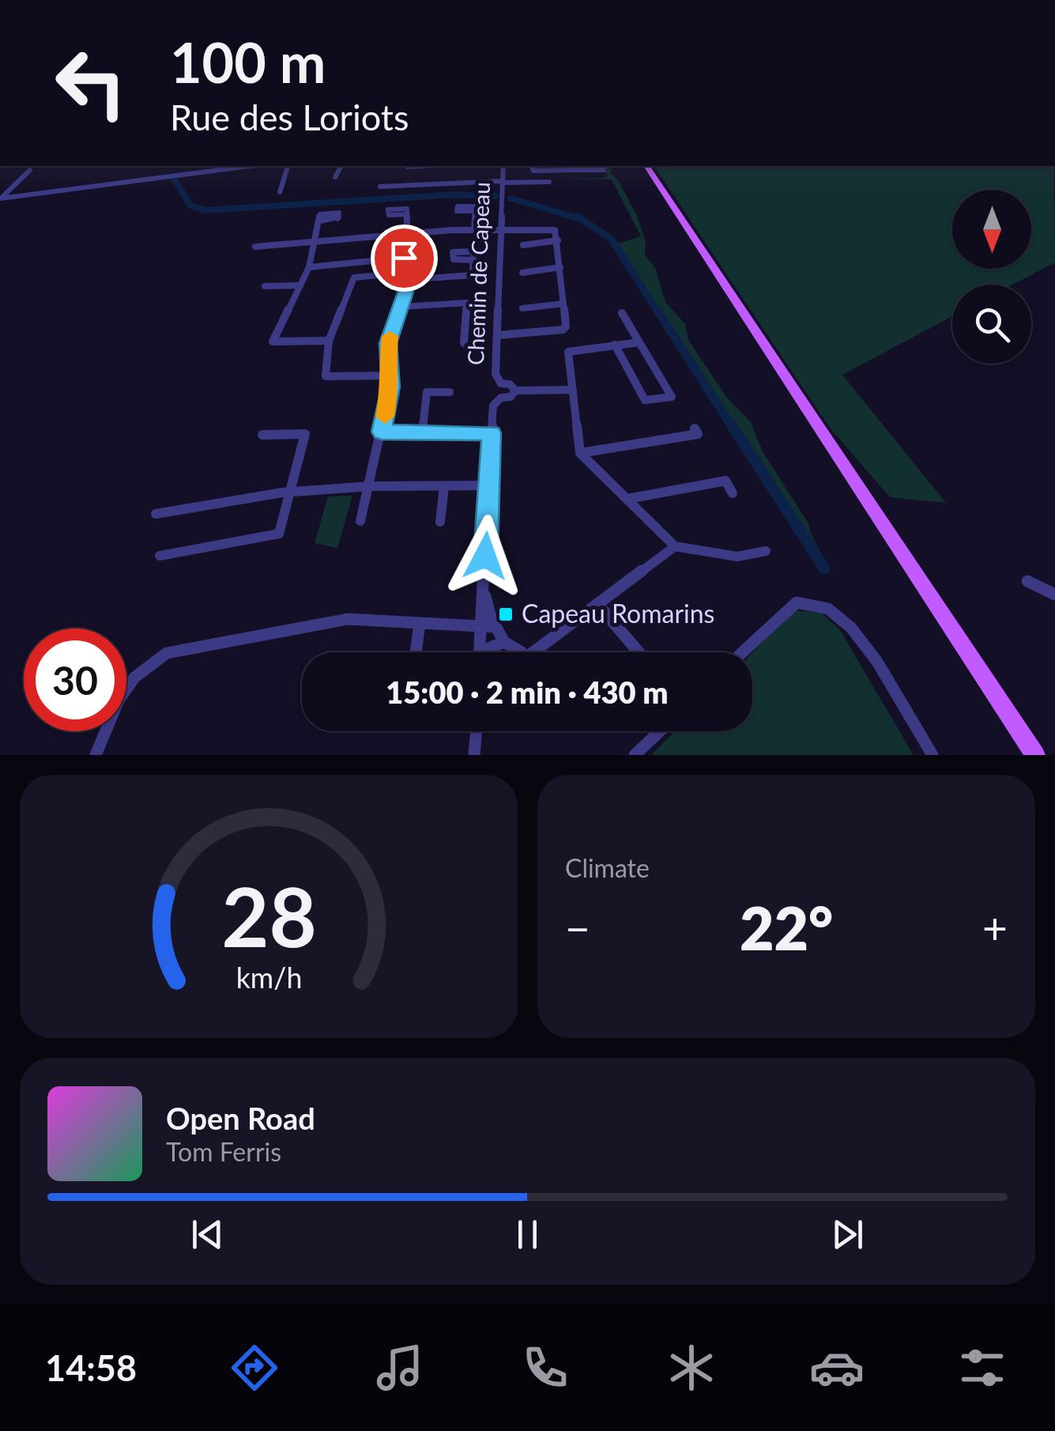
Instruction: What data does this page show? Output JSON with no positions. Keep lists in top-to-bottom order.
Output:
{
  "streets": {
    "street": ["Chemin de Capeau"]
  },
  "places": {
    "transit": ["Capeau Romarins"]
  },
  "north": "bottom",
  "page": {
    "turn": ["100 m", "Rue des Loriots"],
    "limit": "30",
    "trip": "15:00 · 2 min · 430 m",
    "tile": "Climate",
    "heat": ["−", "22°", "+"],
    "song": ["Open Road", "Tom Ferris"],
    "tabs": "14:58",
    "gauge": ["28", "km/h"]
  }
}
